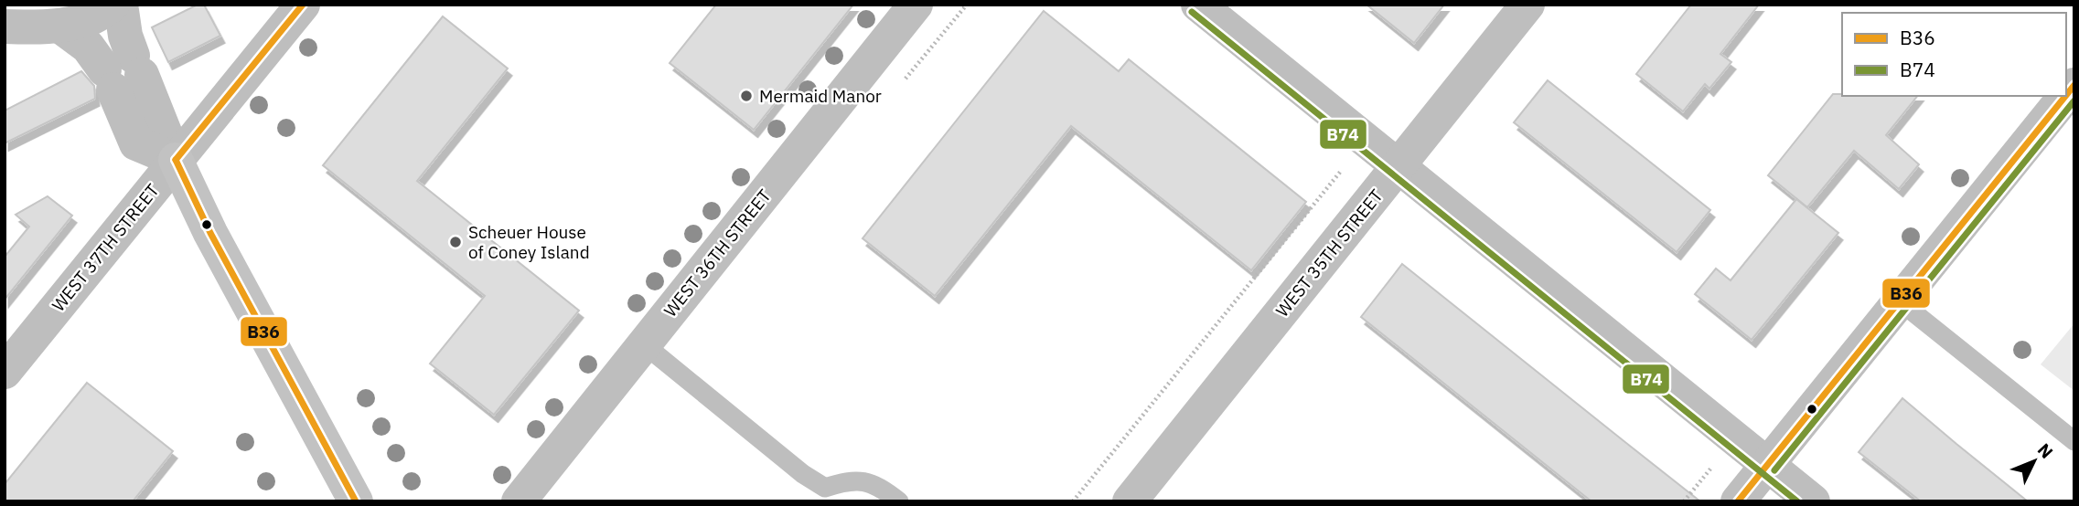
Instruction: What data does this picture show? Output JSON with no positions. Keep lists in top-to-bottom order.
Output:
{
  "streets": {
    "street": ["WEST 37TH STREET", "WEST 36TH STREET", "WEST 35TH STREET"]
  },
  "places": ["Mermaid Manor", "Scheuer House of Coney Island"],
  "lines": ["transit line B36", "transit line B74"],
  "legend": ["B36", "B74"],
  "north": "top right"
}
